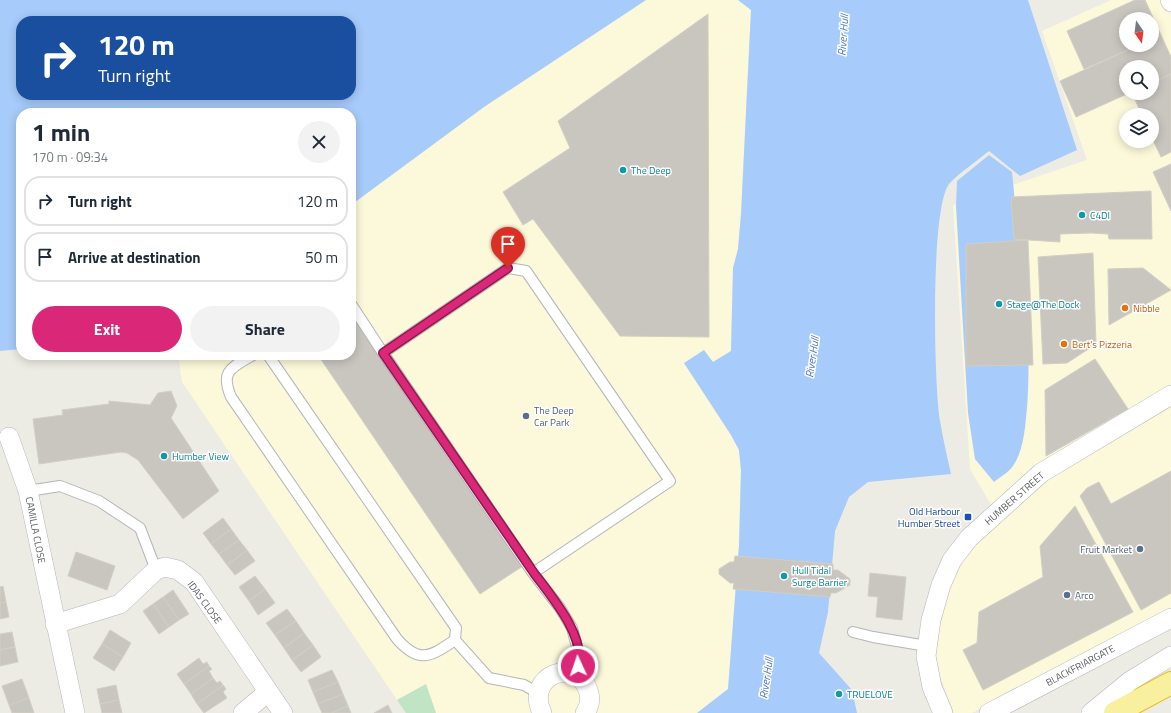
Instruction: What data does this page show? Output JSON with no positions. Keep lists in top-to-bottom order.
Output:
{
  "streets": {
    "street": [
      "HUMBER STREET",
      "CAMILLA CLOSE",
      "IDAS CLOSE",
      "BLACKFRIARGATE"
    ]
  },
  "water": ["River Hull"],
  "places": {
    "other": [
      "The Deep",
      "C4DI",
      "Stage@The Dock",
      "Nibble",
      "Bert's Pizzeria",
      "The Deep Car Park",
      "Humber View",
      "Fruit Market",
      "Hull Tidal Surge Barrier",
      "Arco",
      "TRUELOVE"
    ],
    "transit": ["Old Harbour Humber Street"]
  },
  "north": "bottom",
  "page": {
    "turn": ["120 m", "Turn right"],
    "heading": ["1 min", "170 m · 09:34"],
    "list": [
      {
        "name": "Turn right",
        "value": "120 m"
      },
      {
        "name": "Arrive at destination",
        "value": "50 m"
      }
    ],
    "buttons": ["Exit", "Share"]
  }
}
